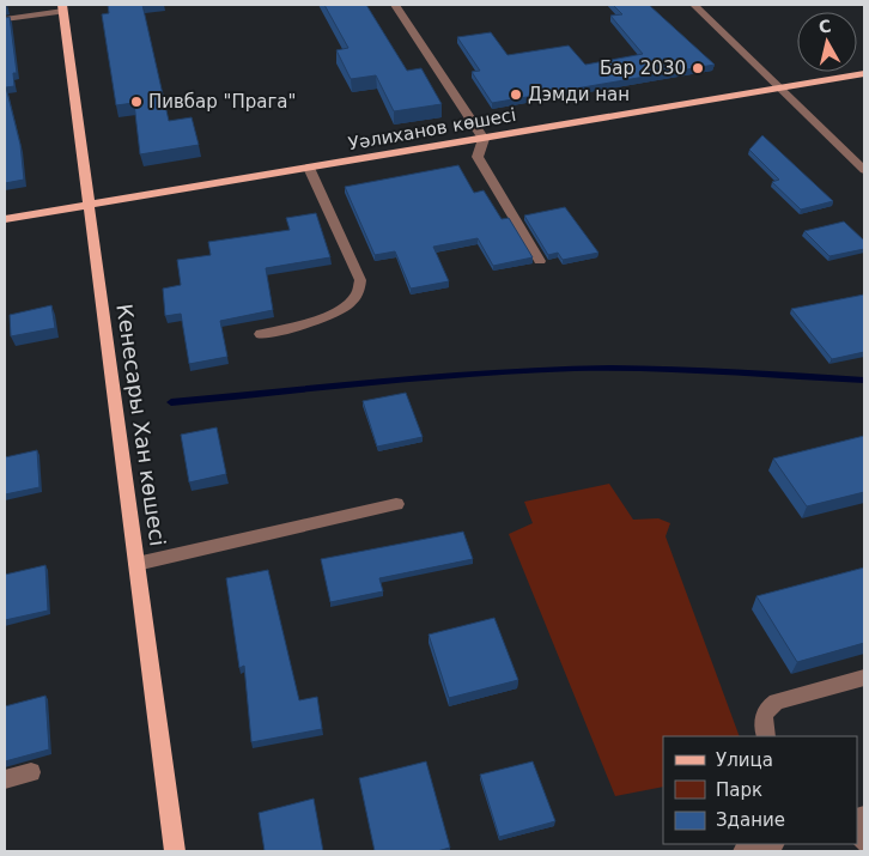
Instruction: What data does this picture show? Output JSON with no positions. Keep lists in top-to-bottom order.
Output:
{
  "streets": {
    "main road": ["Уәлиханов көшесі", "Кенесары Хан көшесі"]
  },
  "crossings": [
    ["Уәлиханов көшесі", "Кенесары Хан көшесі"]
  ],
  "places": ["Бар 2030", "Дэмди нан", "Пивбар \"Прага\""],
  "legend": ["Улица", "Парк", "Здание"],
  "north": "top"
}
